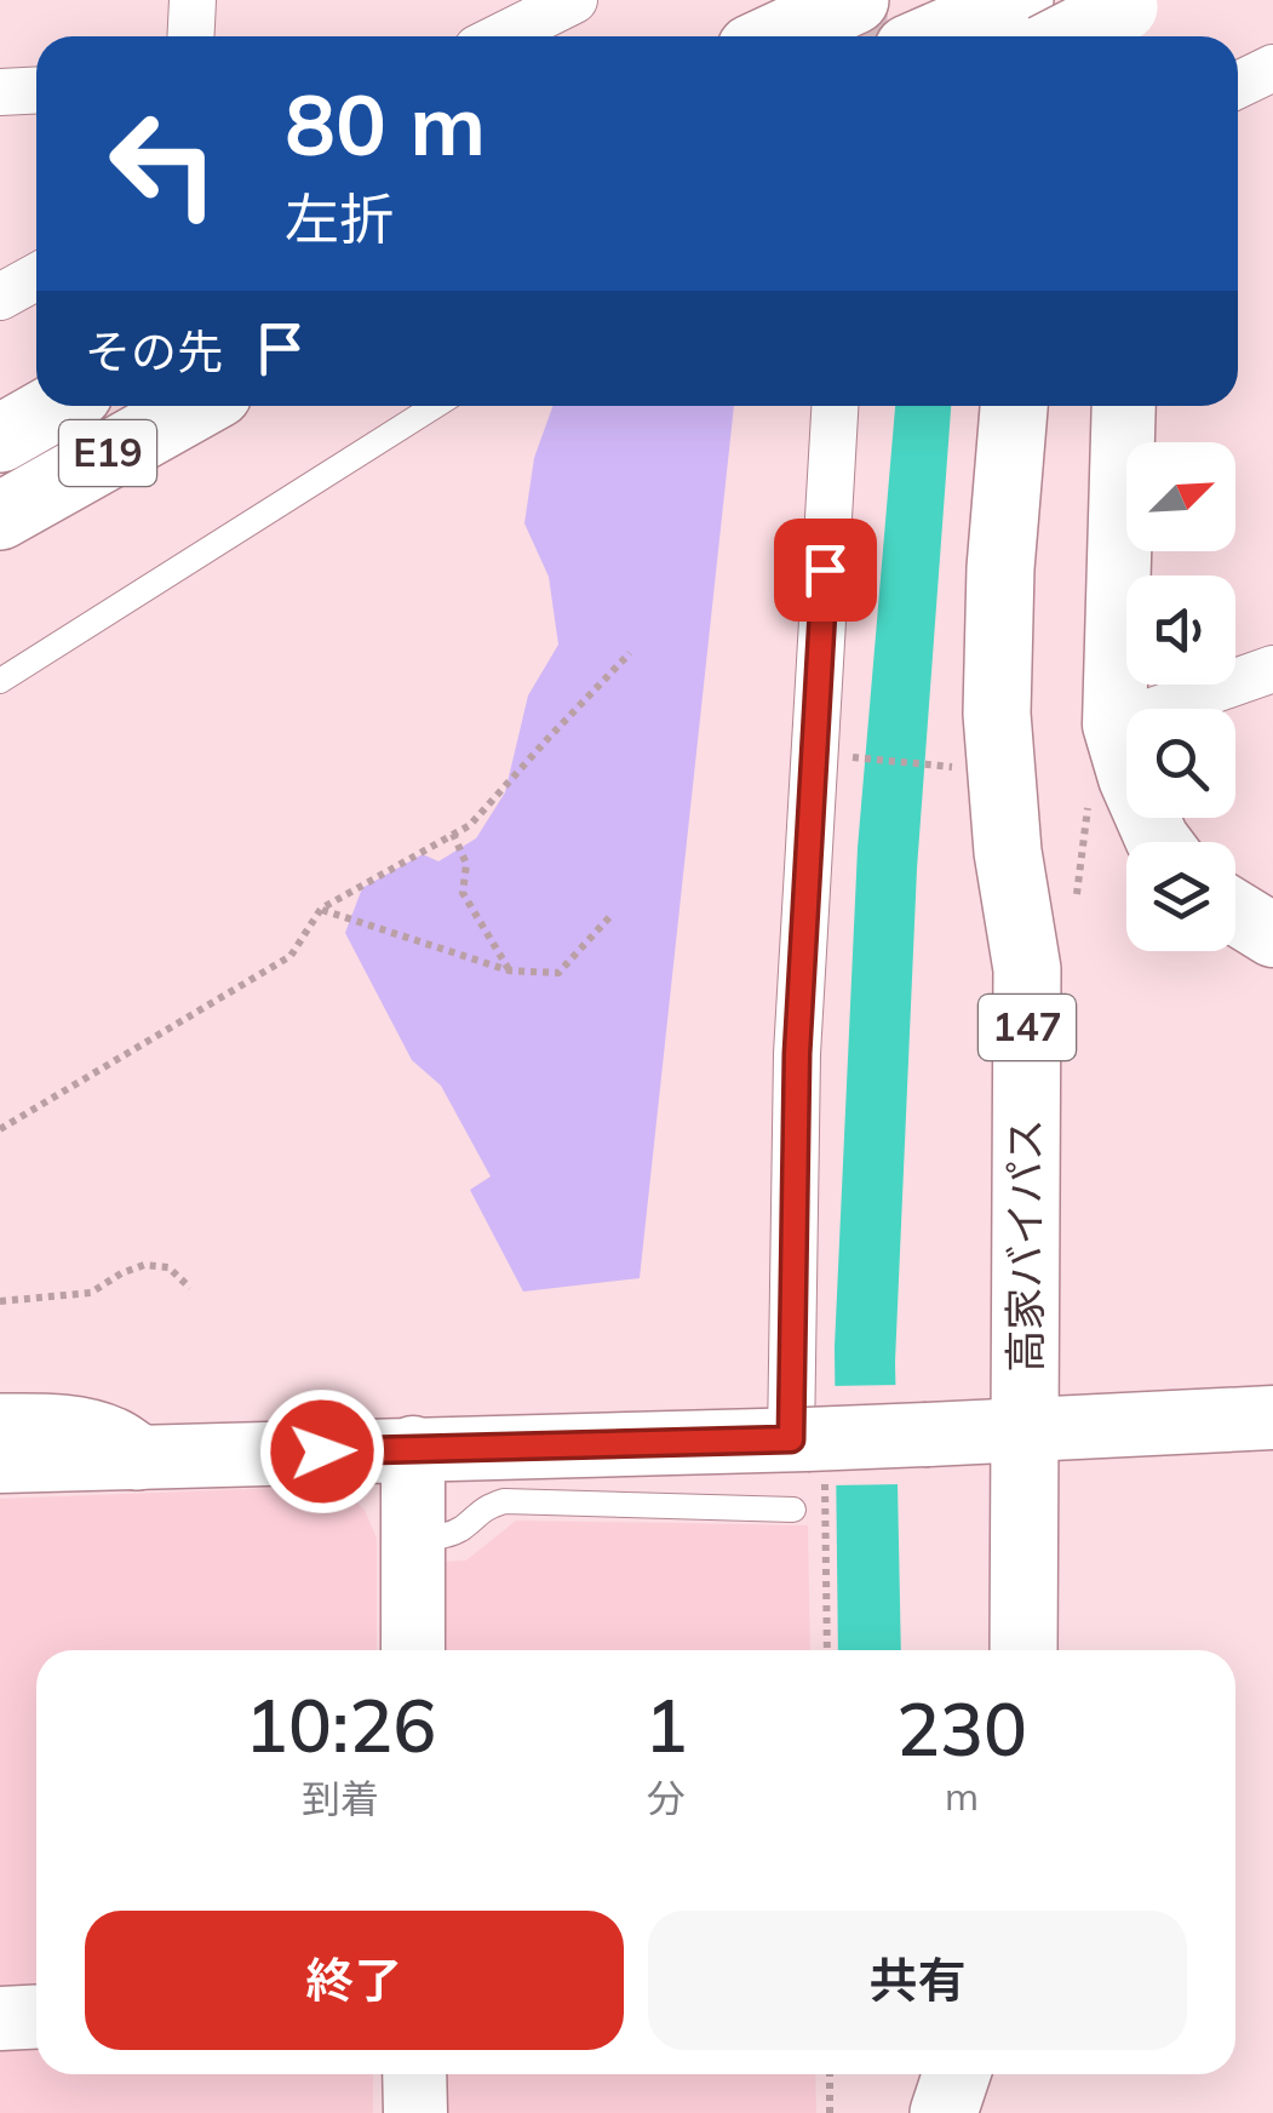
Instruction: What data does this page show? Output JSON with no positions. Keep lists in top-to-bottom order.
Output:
{
  "streets": {
    "highway": ["E19", "147", "高家バイパス"]
  },
  "north": "top right",
  "page": {
    "turn": ["80 m", "左折"],
    "then": "その先",
    "eta": [
      "10:26",
      "到着",
      "1",
      "分",
      "230",
      "m"
    ],
    "buttons": ["終了", "共有"]
  }
}
